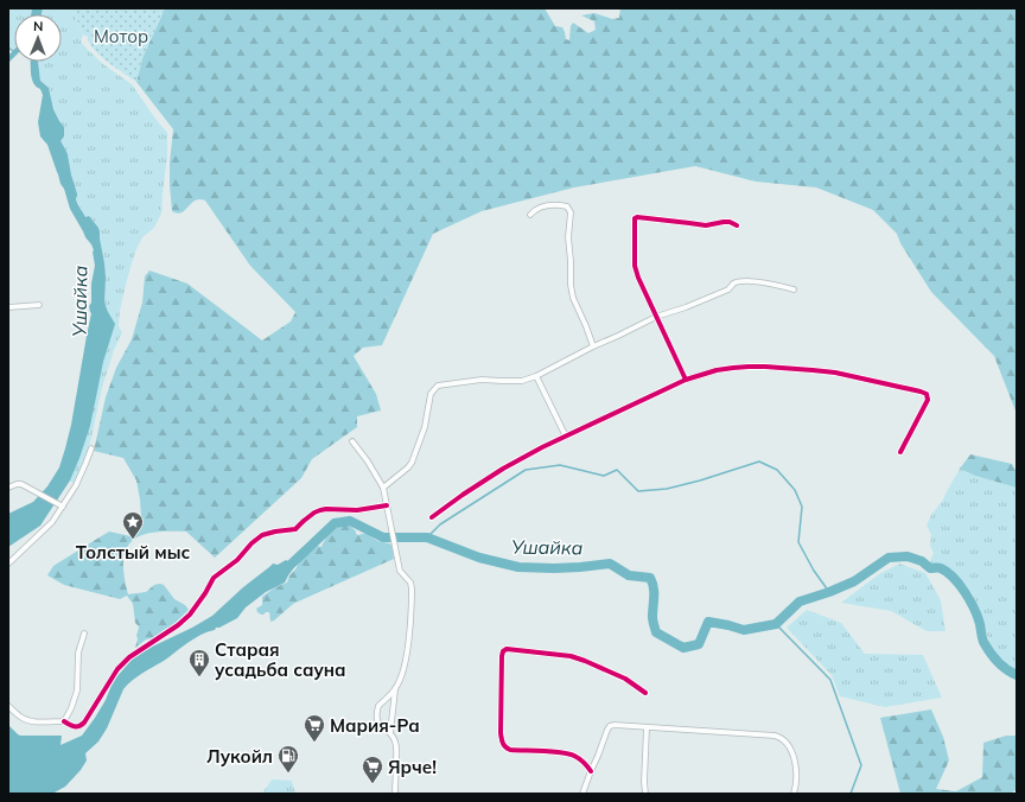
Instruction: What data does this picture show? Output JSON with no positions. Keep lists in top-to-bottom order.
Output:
{
  "water": ["Ушайка"],
  "parks": ["Мотор"],
  "places": {
    "place": ["Толстый мыс"],
    "building": ["Старая усадьба сауна"],
    "supermarket": ["Мария-Ра", "Ярче!"],
    "fuel station": ["Лукойл"]
  },
  "north": "top"
}
